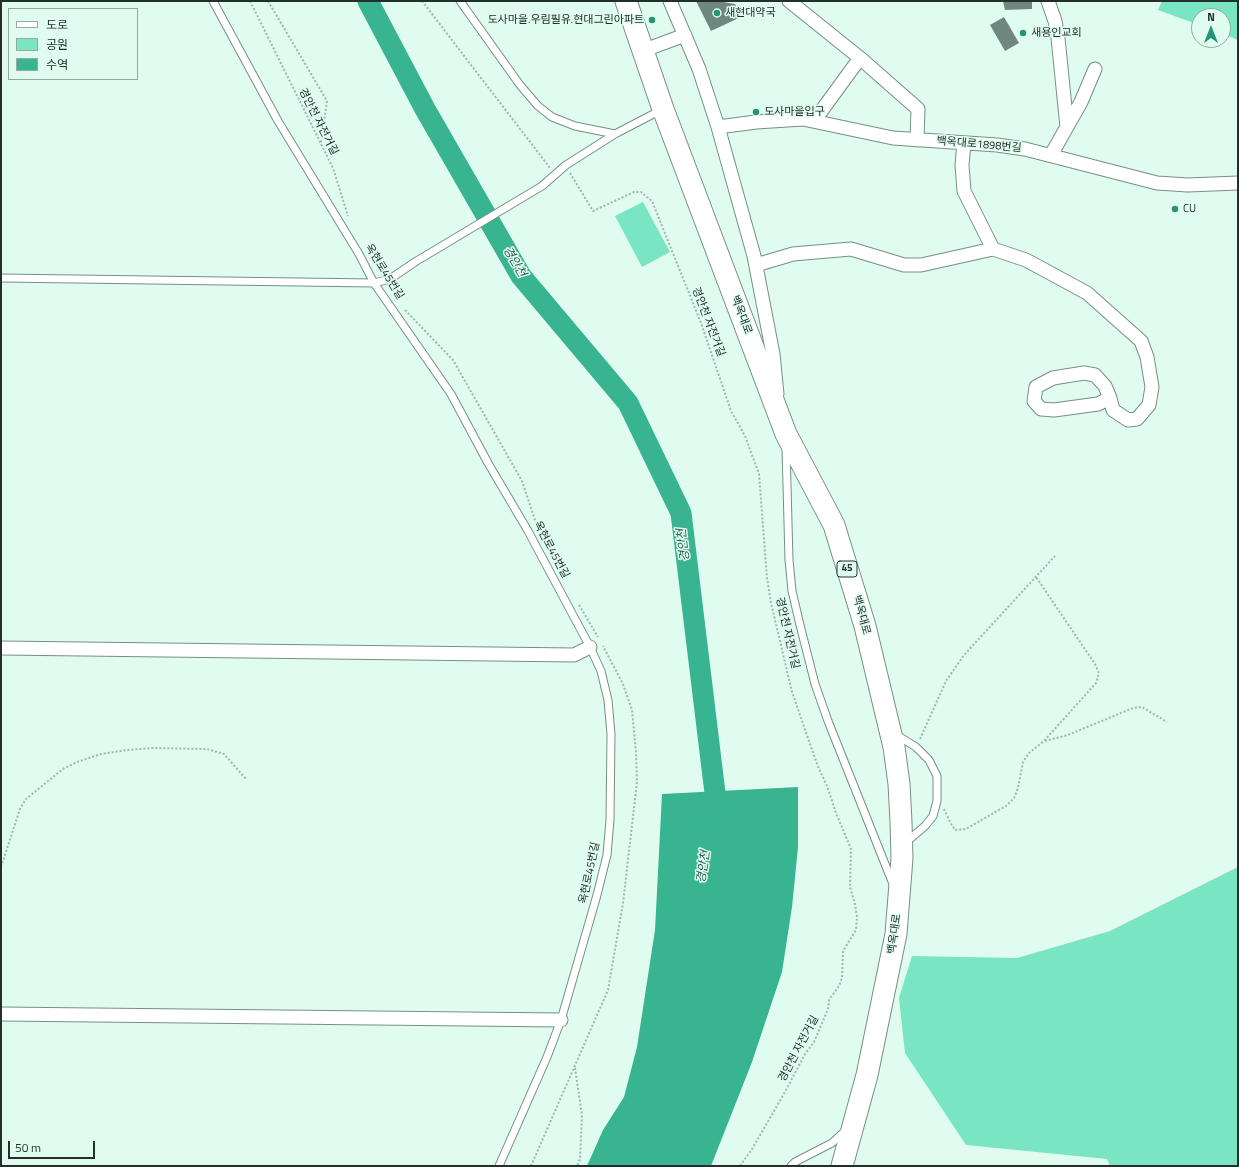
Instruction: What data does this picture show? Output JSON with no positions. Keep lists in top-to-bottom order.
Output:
{
  "streets": {
    "main road": ["백옥대로", "45"],
    "street": ["백옥대로1898번길"],
    "lane": ["옥현로45번길"],
    "path": ["경안천 자전거길"]
  },
  "water": ["경안천"],
  "places": [
    "새현대약국",
    "도사마을.우림필유.현대그린아파트",
    "새용인교회",
    "도사마을입구",
    "CU"
  ],
  "legend": ["도로", "공원", "수역"],
  "scale_bar": "50 m",
  "north": "top"
}
